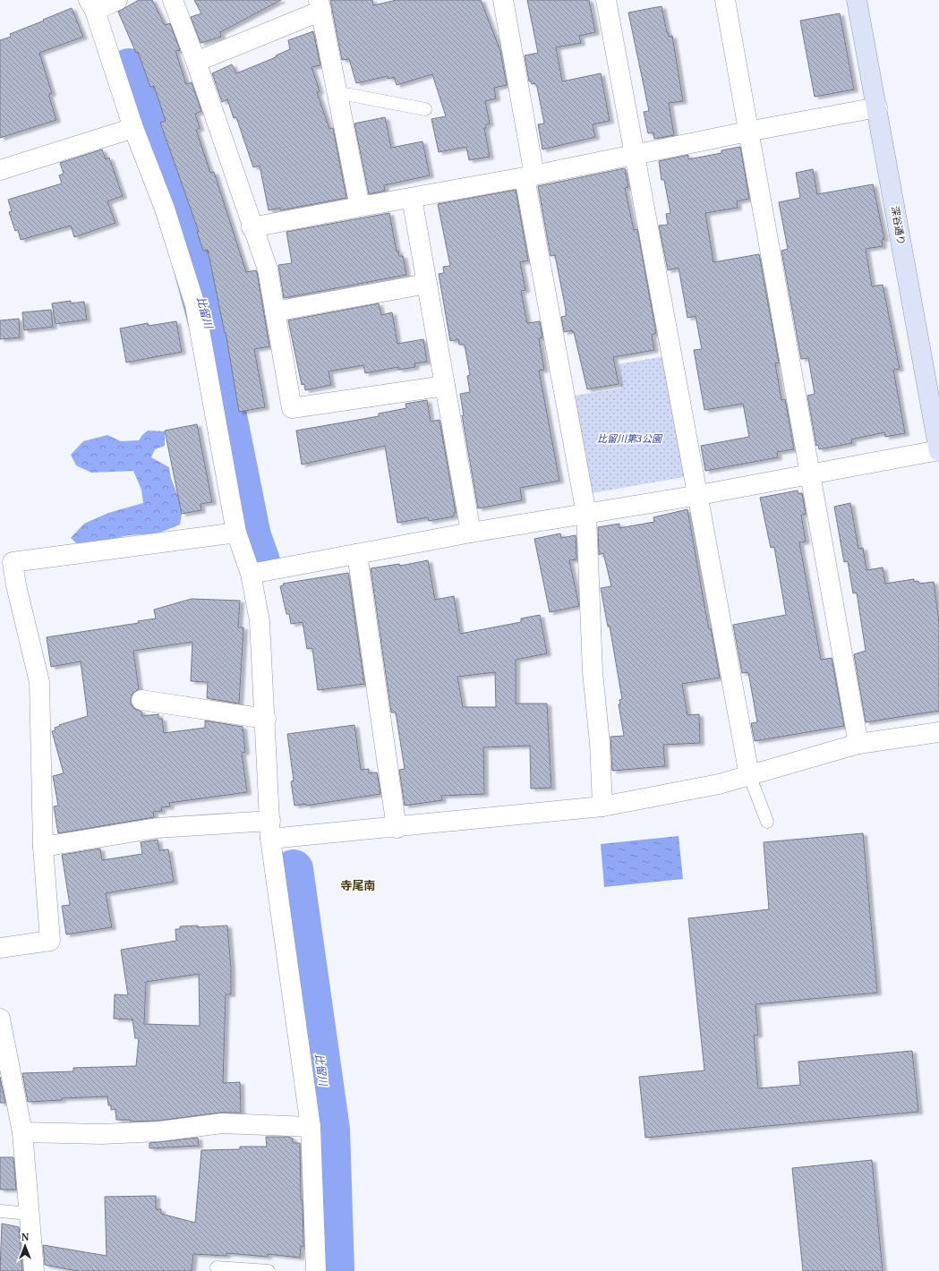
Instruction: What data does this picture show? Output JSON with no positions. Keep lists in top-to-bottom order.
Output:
{
  "streets": {
    "street": ["深谷通り"]
  },
  "districts": ["寺尾南"],
  "water": ["比留川"],
  "parks": ["比留川第3公園"],
  "north": "top"
}
